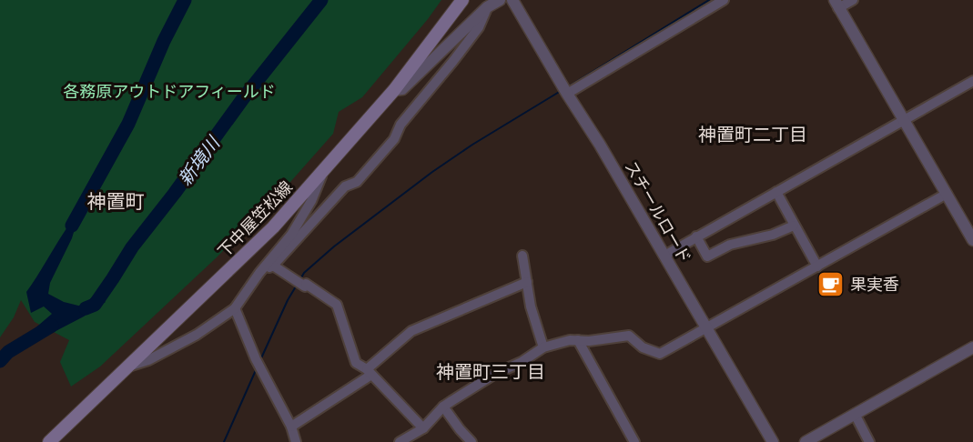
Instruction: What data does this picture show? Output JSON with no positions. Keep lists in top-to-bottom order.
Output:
{
  "streets": {
    "main road": ["下中屋笠松線"],
    "street": ["スチールロード"]
  },
  "districts": ["神置町二丁目", "神置町", "神置町三丁目"],
  "water": ["新境川"],
  "parks": ["各務原アウトドアフィールド"],
  "places": {
    "cafe": ["果実香"]
  }
}
